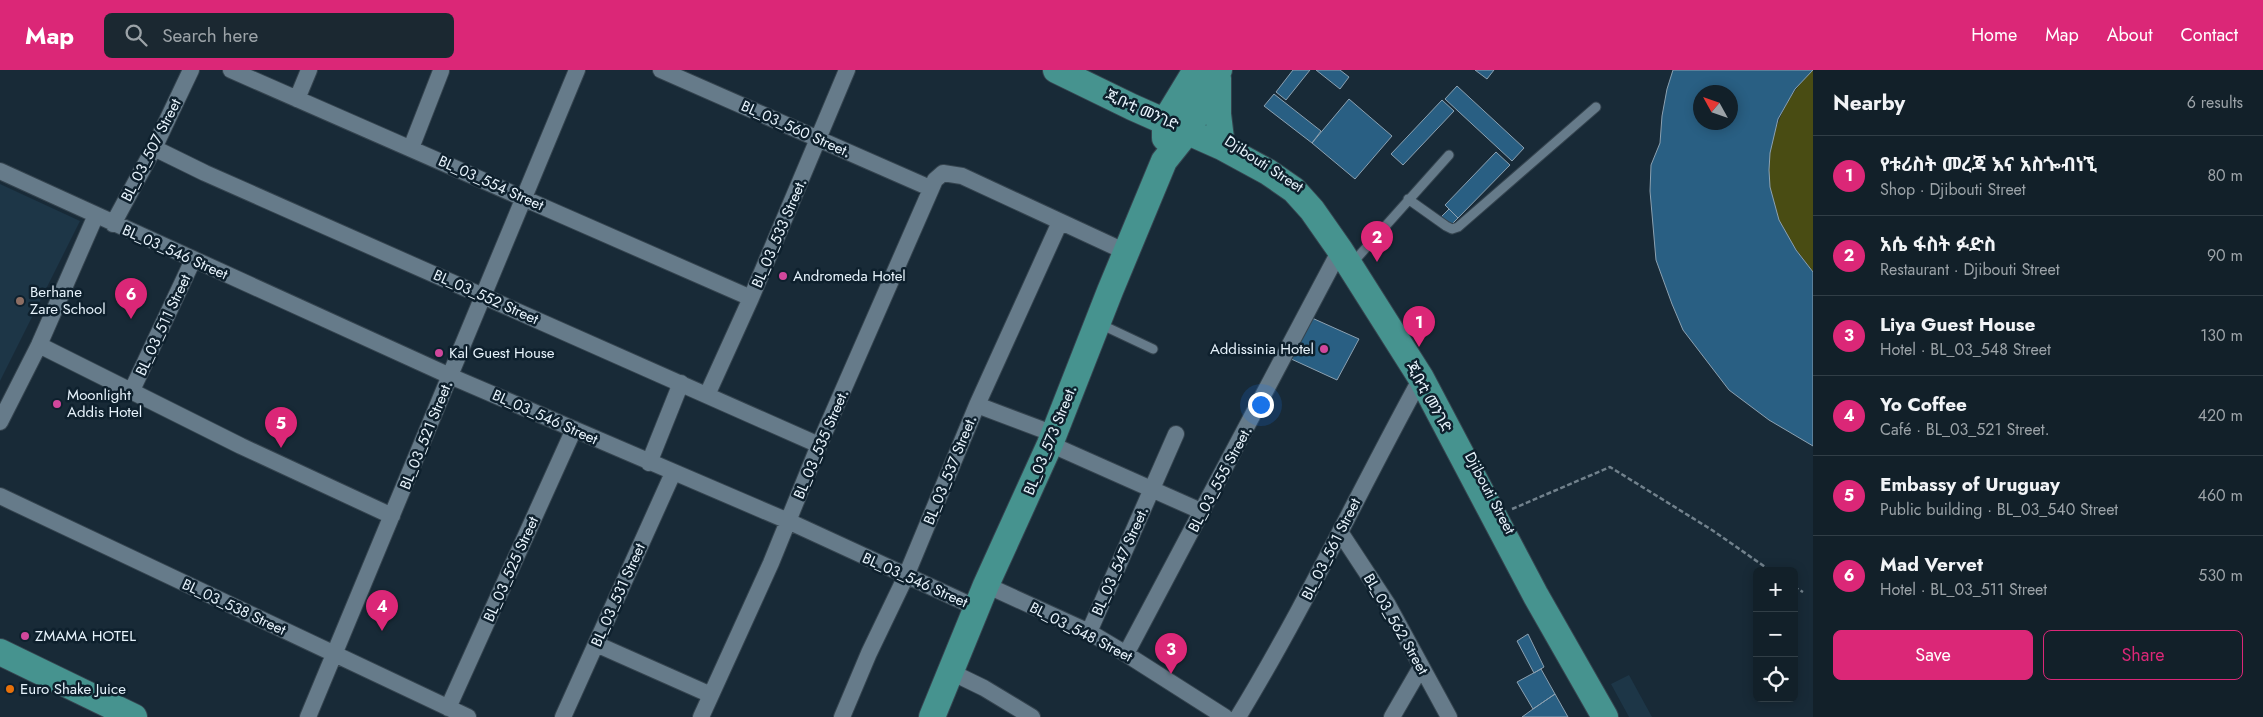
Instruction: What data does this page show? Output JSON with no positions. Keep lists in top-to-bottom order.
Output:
{
  "streets": {
    "main road": ["ጂቡቲ መንገድ", "Djibouti Street", "BL_03_573 Street."],
    "street": [
      "BL_03_560 Street.",
      "BL_03_507 Street",
      "BL_03_554 Street",
      "BL_03_533 Street.",
      "BL_03_546 Street",
      "BL_03_552 Street",
      "BL_03_511 Street",
      "BL_03_521 Street.",
      "BL_03_535 Street.",
      "BL_03_537 Street.",
      "BL_03_555 Street.",
      "BL_03_561 Street",
      "BL_03_547 Street.",
      "BL_03_525 Street",
      "BL_03_531 Street",
      "BL_03_538 Street",
      "BL_03_562 Street",
      "BL_03_548 Street"
    ]
  },
  "crossings": [
    ["ጂቡቲ መንገድ", "Djibouti Street"],
    ["ጂቡቲ መንገድ", "BL_03_573 Street."],
    ["ጂቡቲ መንገድ", "BL_03_555 Street."],
    ["ጂቡቲ መንገድ", "BL_03_561 Street"],
    ["BL_03_560 Street.", "BL_03_533 Street."],
    ["BL_03_560 Street.", "BL_03_535 Street."],
    ["BL_03_507 Street", "BL_03_546 Street"],
    ["BL_03_507 Street", "BL_03_552 Street"],
    ["Djibouti Street", "BL_03_555 Street."],
    ["BL_03_554 Street", "BL_03_533 Street."],
    ["BL_03_554 Street", "BL_03_521 Street."],
    ["BL_03_533 Street.", "BL_03_552 Street"],
    ["BL_03_546 Street", "BL_03_511 Street"],
    ["BL_03_546 Street", "BL_03_521 Street."],
    ["BL_03_546 Street", "BL_03_573 Street."],
    ["BL_03_546 Street", "BL_03_535 Street."],
    ["BL_03_546 Street", "BL_03_537 Street."],
    ["BL_03_546 Street", "BL_03_525 Street"],
    ["BL_03_546 Street", "BL_03_531 Street"],
    ["BL_03_546 Street", "BL_03_548 Street"],
    ["BL_03_552 Street", "BL_03_521 Street."],
    ["BL_03_552 Street", "BL_03_535 Street."],
    ["BL_03_521 Street.", "BL_03_538 Street"],
    ["BL_03_573 Street.", "BL_03_548 Street"],
    ["BL_03_535 Street.", "BL_03_537 Street."],
    ["BL_03_555 Street.", "BL_03_548 Street"],
    ["BL_03_561 Street", "BL_03_562 Street"],
    ["BL_03_547 Street.", "BL_03_548 Street"],
    ["BL_03_525 Street", "BL_03_538 Street"]
  ],
  "places": [
    "Andromeda Hotel",
    "Berhane Zare School",
    "Addissinia Hotel",
    "Kal Guest House",
    "Moonlight Addis Hotel",
    "ZMAMA HOTEL",
    "Euro Shake Juice"
  ],
  "north": "top left",
  "page": {
    "header": "Map",
    "search": "Search here",
    "nav": [
      "Home",
      "Map",
      "About",
      "Contact"
    ],
    "heading": ["Nearby", "6 results"],
    "list": [
      {
        "mark": "1",
        "name": "የቱሪስት መረጃ እና አስጐብነኚ",
        "note": "Shop · Djibouti Street",
        "value": "80 m"
      },
      {
        "mark": "2",
        "name": "አሴ ፋስት ፉድስ",
        "note": "Restaurant · Djibouti Street",
        "value": "90 m"
      },
      {
        "mark": "3",
        "name": "Liya Guest House",
        "note": "Hotel · BL_03_548 Street",
        "value": "130 m"
      },
      {
        "mark": "4",
        "name": "Yo Coffee",
        "note": "Café · BL_03_521 Street.",
        "value": "420 m"
      },
      {
        "mark": "5",
        "name": "Embassy of Uruguay",
        "note": "Public building · BL_03_540 Street",
        "value": "460 m"
      },
      {
        "mark": "6",
        "name": "Mad Vervet",
        "note": "Hotel · BL_03_511 Street",
        "value": "530 m"
      }
    ],
    "pins": [
      "2",
      "6",
      "1",
      "5",
      "4",
      "3"
    ],
    "map_buttons": ["+", "−"],
    "buttons": ["Save", "Share"]
  }
}
